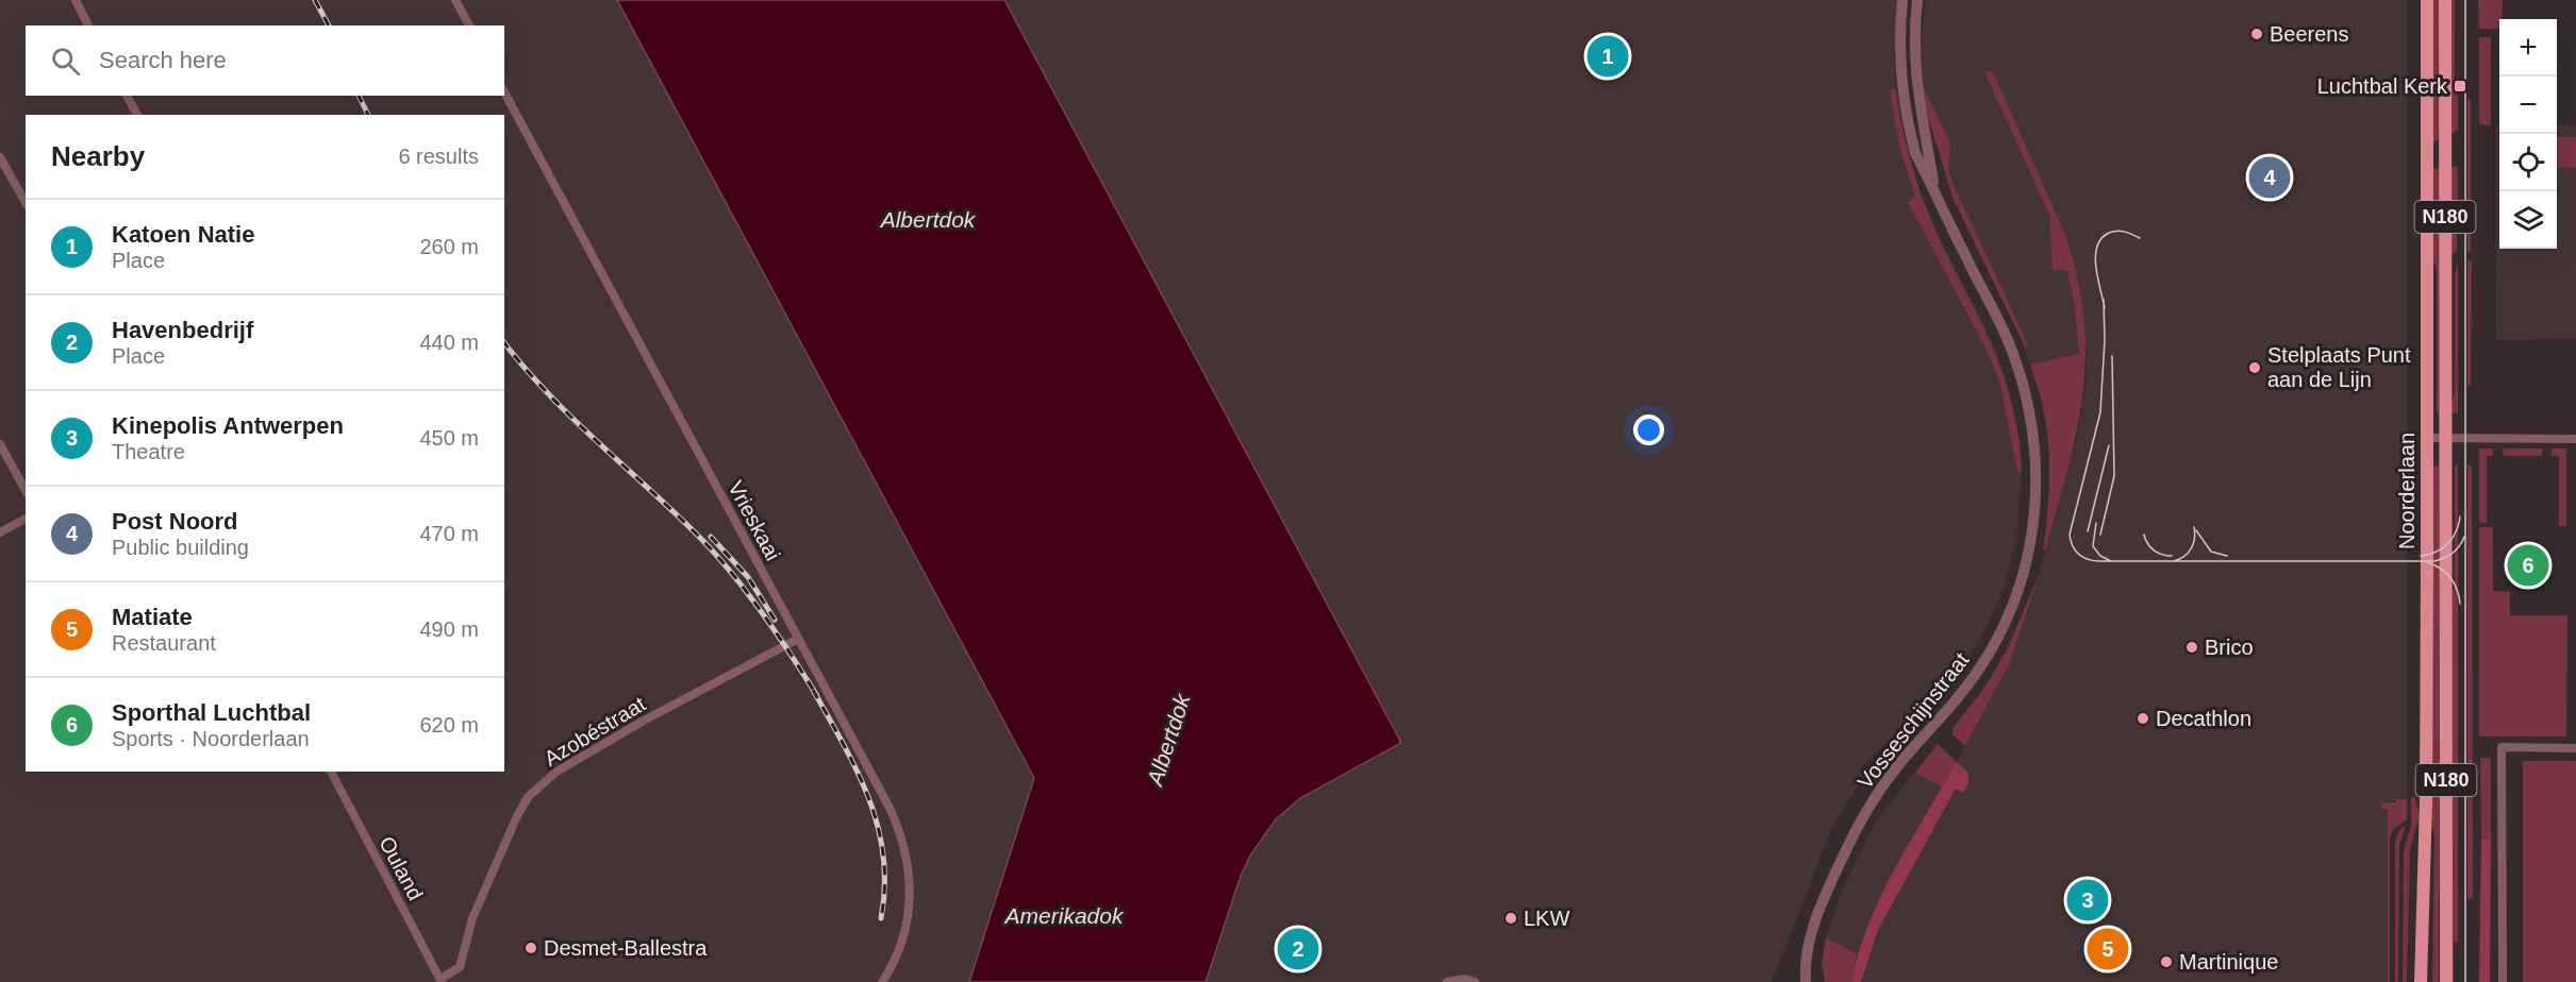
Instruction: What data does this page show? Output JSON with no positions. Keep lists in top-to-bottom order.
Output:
{
  "streets": {
    "main road": ["N180", "Noorderlaan"],
    "street": [
      "Vrieskaai",
      "Vosseschijnstraat",
      "Azobéstraat",
      "Ouland"
    ]
  },
  "crossings": [
    ["Vrieskaai", "Azobéstraat"],
    ["Azobéstraat", "Ouland"]
  ],
  "water": ["Albertdok", "Amerikadok"],
  "places": {
    "other": [
      "Beerens",
      "Stelplaats Punt aan de Lijn",
      "Brico",
      "Decathlon",
      "LKW",
      "Desmet-Ballestra",
      "Martinique"
    ],
    "transit": ["Luchtbal Kerk"]
  },
  "page": {
    "map_buttons": ["+", "−"],
    "search": "Search here",
    "pins": [
      "1",
      "4",
      "6",
      "3",
      "2",
      "5"
    ],
    "heading": ["Nearby", "6 results"],
    "list": [
      {
        "mark": "1",
        "name": "Katoen Natie",
        "note": "Place",
        "value": "260 m"
      },
      {
        "mark": "2",
        "name": "Havenbedrijf",
        "note": "Place",
        "value": "440 m"
      },
      {
        "mark": "3",
        "name": "Kinepolis Antwerpen",
        "note": "Theatre",
        "value": "450 m"
      },
      {
        "mark": "4",
        "name": "Post Noord",
        "note": "Public building",
        "value": "470 m"
      },
      {
        "mark": "5",
        "name": "Matiate",
        "note": "Restaurant",
        "value": "490 m"
      },
      {
        "mark": "6",
        "name": "Sporthal Luchtbal",
        "note": "Sports · Noorderlaan",
        "value": "620 m"
      }
    ]
  }
}
